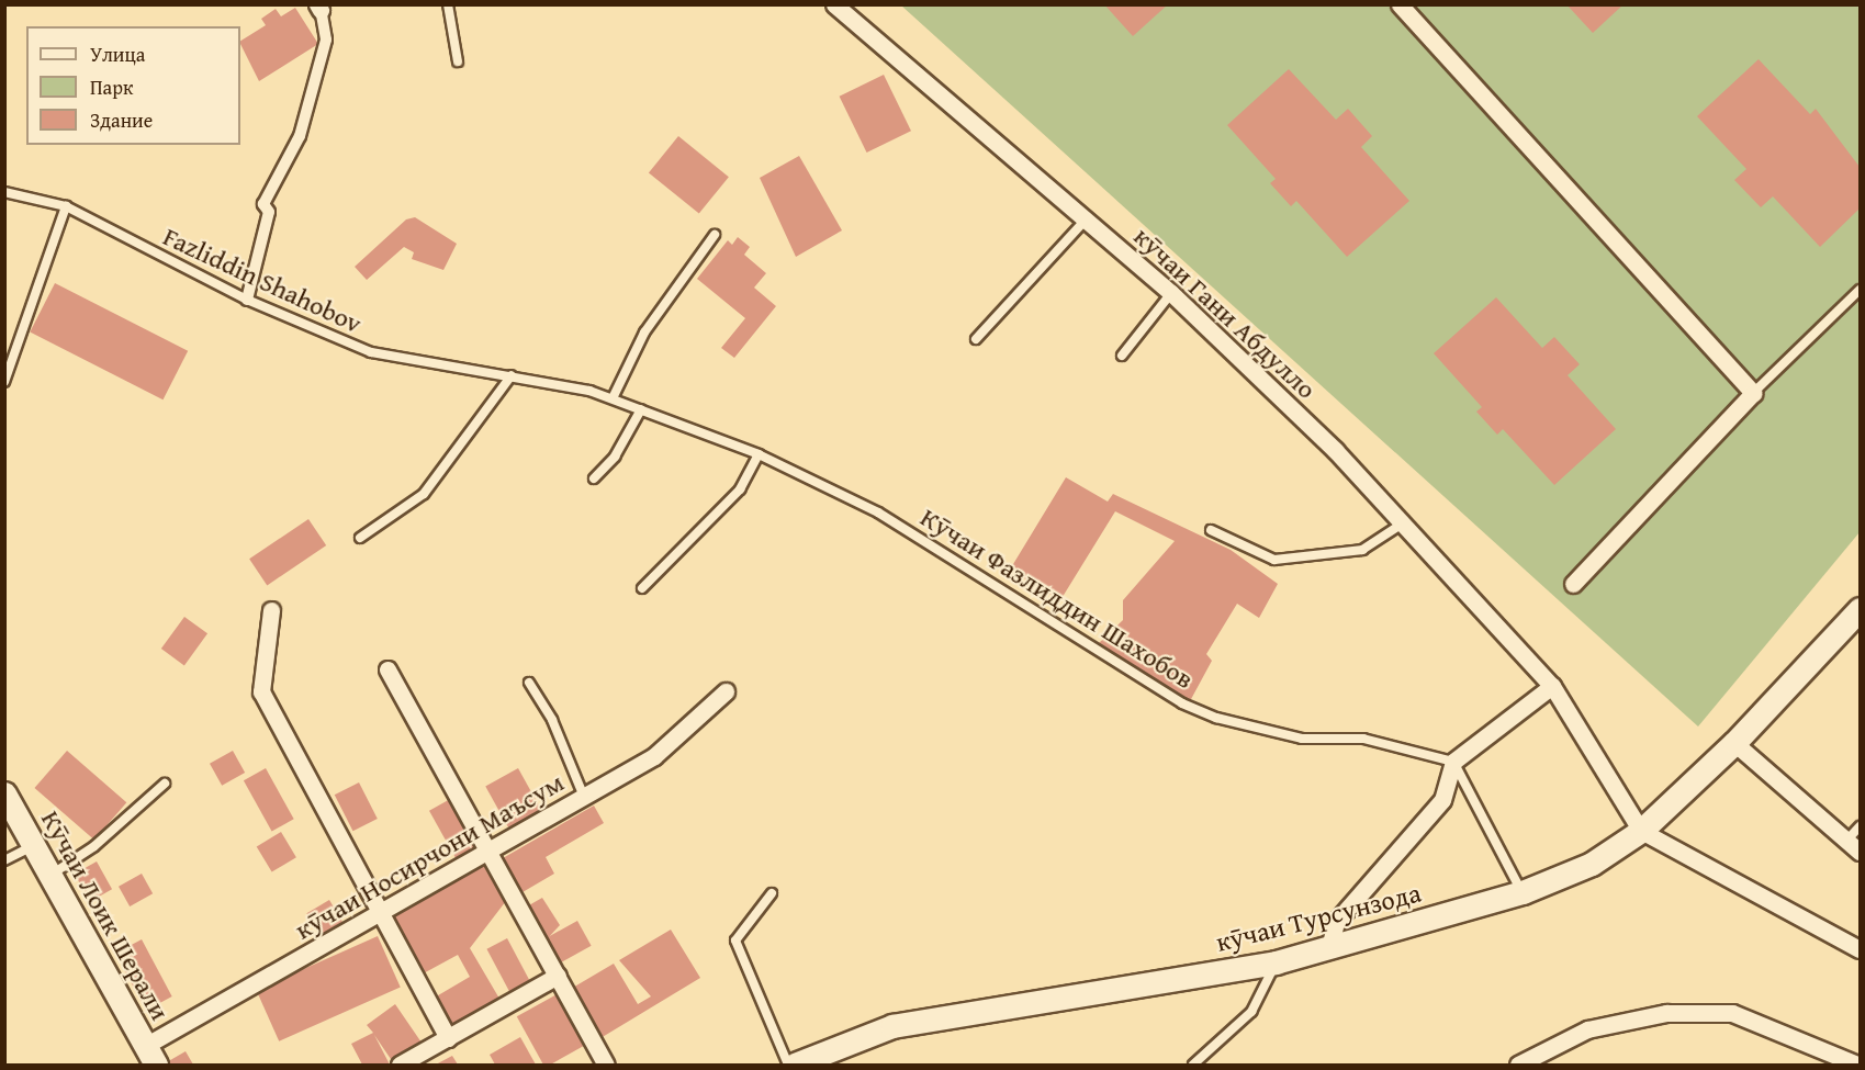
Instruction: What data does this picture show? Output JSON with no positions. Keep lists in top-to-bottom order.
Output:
{
  "streets": {
    "main road": ["Кӯчаи Лоик Шерали", "кӯчаи Турсунзода"],
    "street": ["кӯчаи Гани Абдулло", "кӯчаи Носирчони Маъсум"],
    "lane": ["Fazliddin Shahobov", "Кӯчаи Фазлиддин Шахобов"]
  },
  "crossings": [
    ["Fazliddin Shahobov", "Кӯчаи Фазлиддин Шахобов"],
    ["кӯчаи Гани Абдулло", "кӯчаи Турсунзода"],
    ["кӯчаи Носирчони Маъсум", "Кӯчаи Лоик Шерали"]
  ],
  "legend": ["Улица", "Парк", "Здание"]
}
